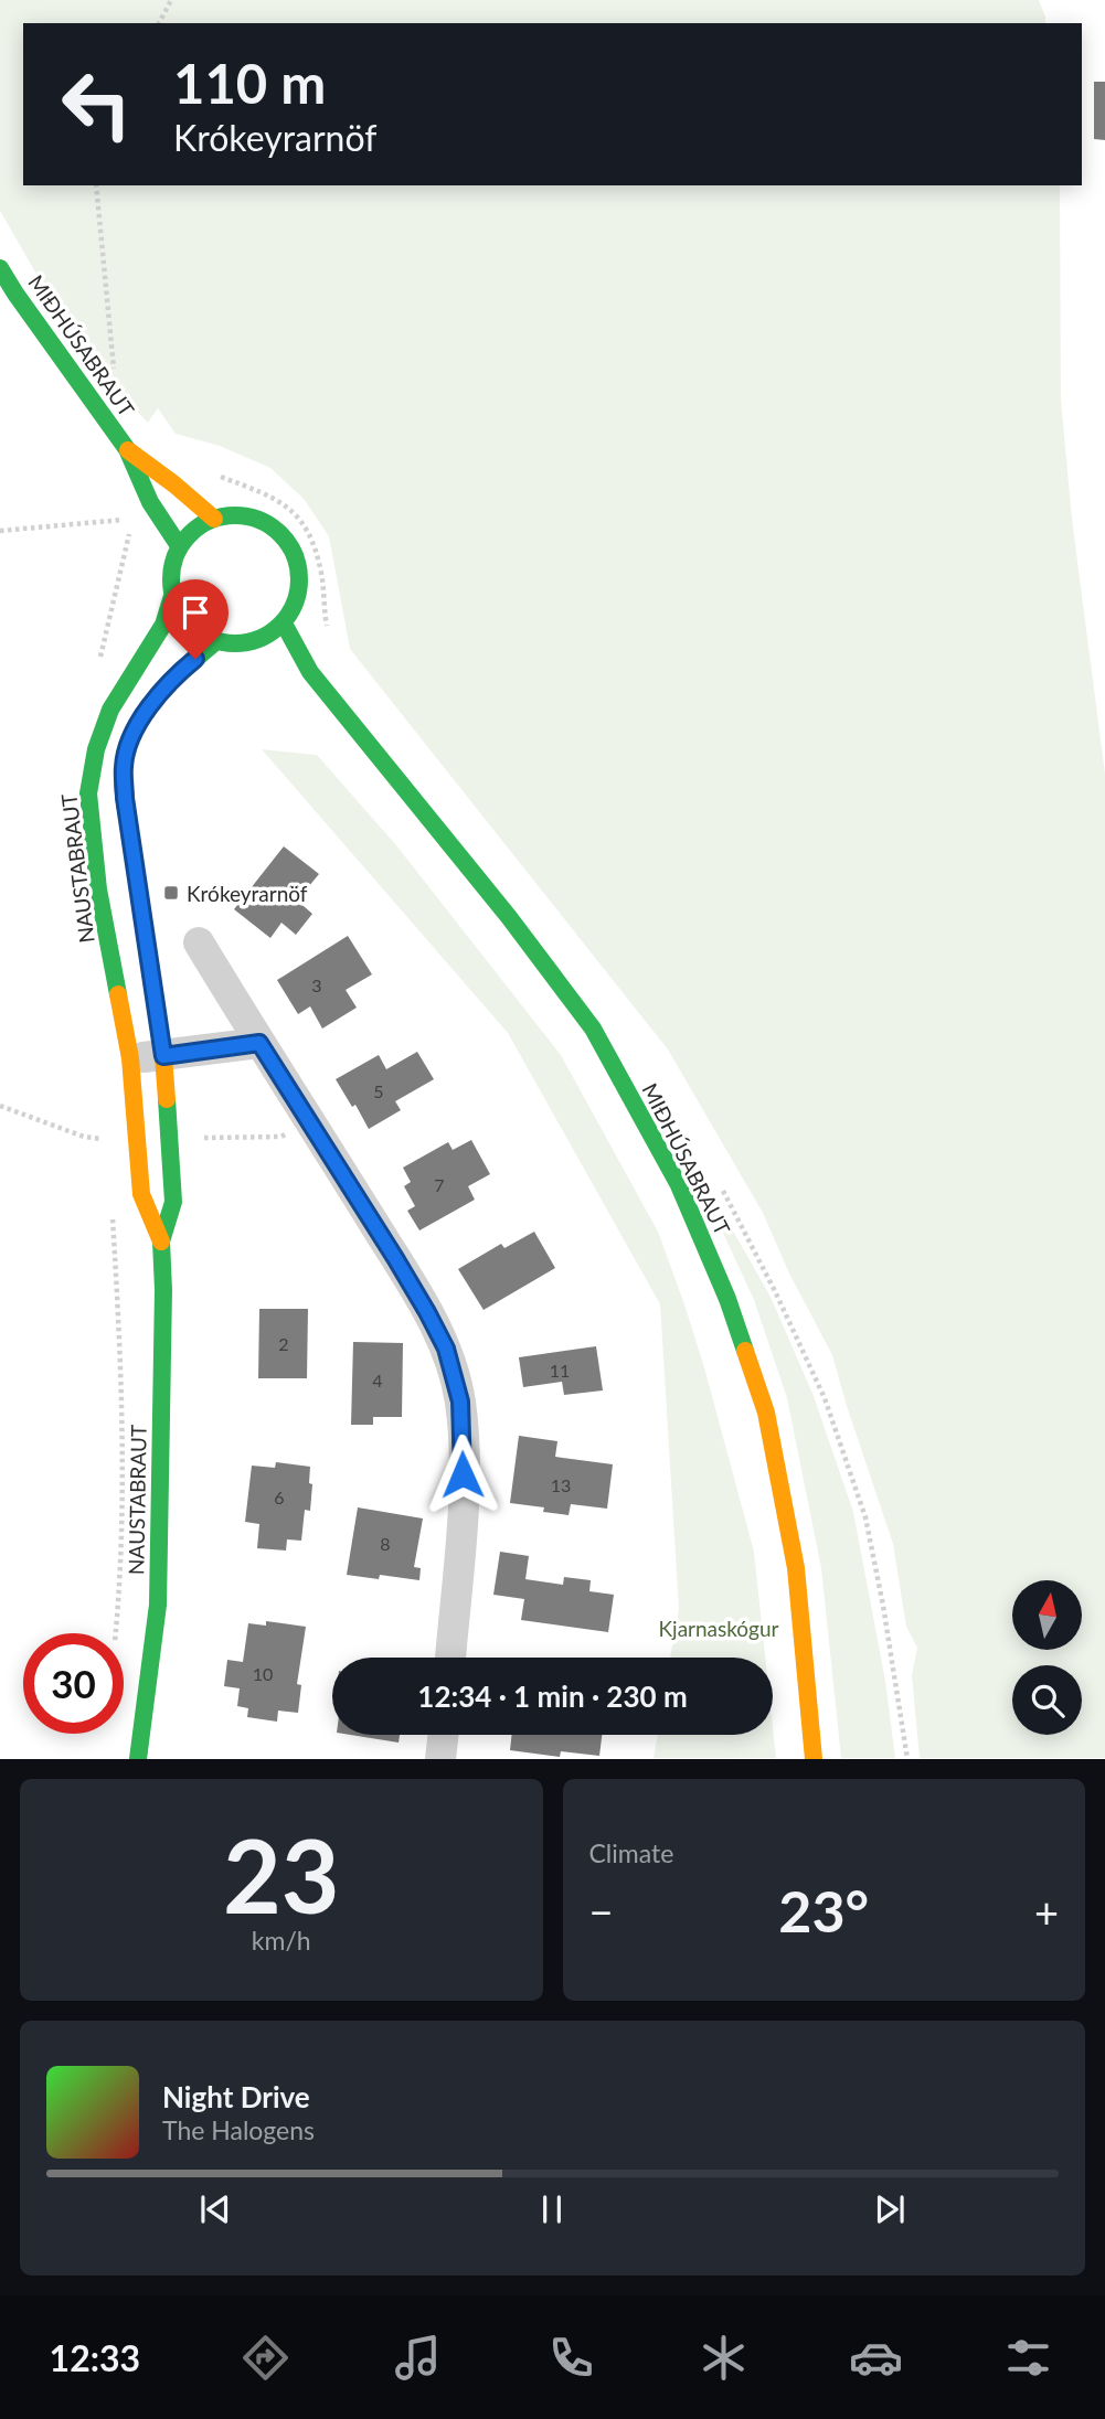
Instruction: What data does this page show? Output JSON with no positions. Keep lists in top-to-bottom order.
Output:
{
  "streets": {
    "street": ["MIÐHÚSABRAUT", "NAUSTABRAUT"]
  },
  "crossings": [
    ["MIÐHÚSABRAUT", "NAUSTABRAUT"]
  ],
  "parks": ["Kjarnaskógur"],
  "places": {
    "transit": ["Krókeyrarnöf"]
  },
  "house_numbers": [
    "3",
    "5",
    "7",
    "2",
    "11",
    "4",
    "13",
    "6",
    "8",
    "10"
  ],
  "north": "top",
  "page": {
    "turn": ["110 m", "Krókeyrarnöf"],
    "limit": "30",
    "trip": "12:34 · 1 min · 230 m",
    "tile": [
      ["23", "km/h"],
      "Climate"
    ],
    "heat": ["−", "23°", "+"],
    "song": ["Night Drive", "The Halogens"],
    "tabs": "12:33"
  }
}
